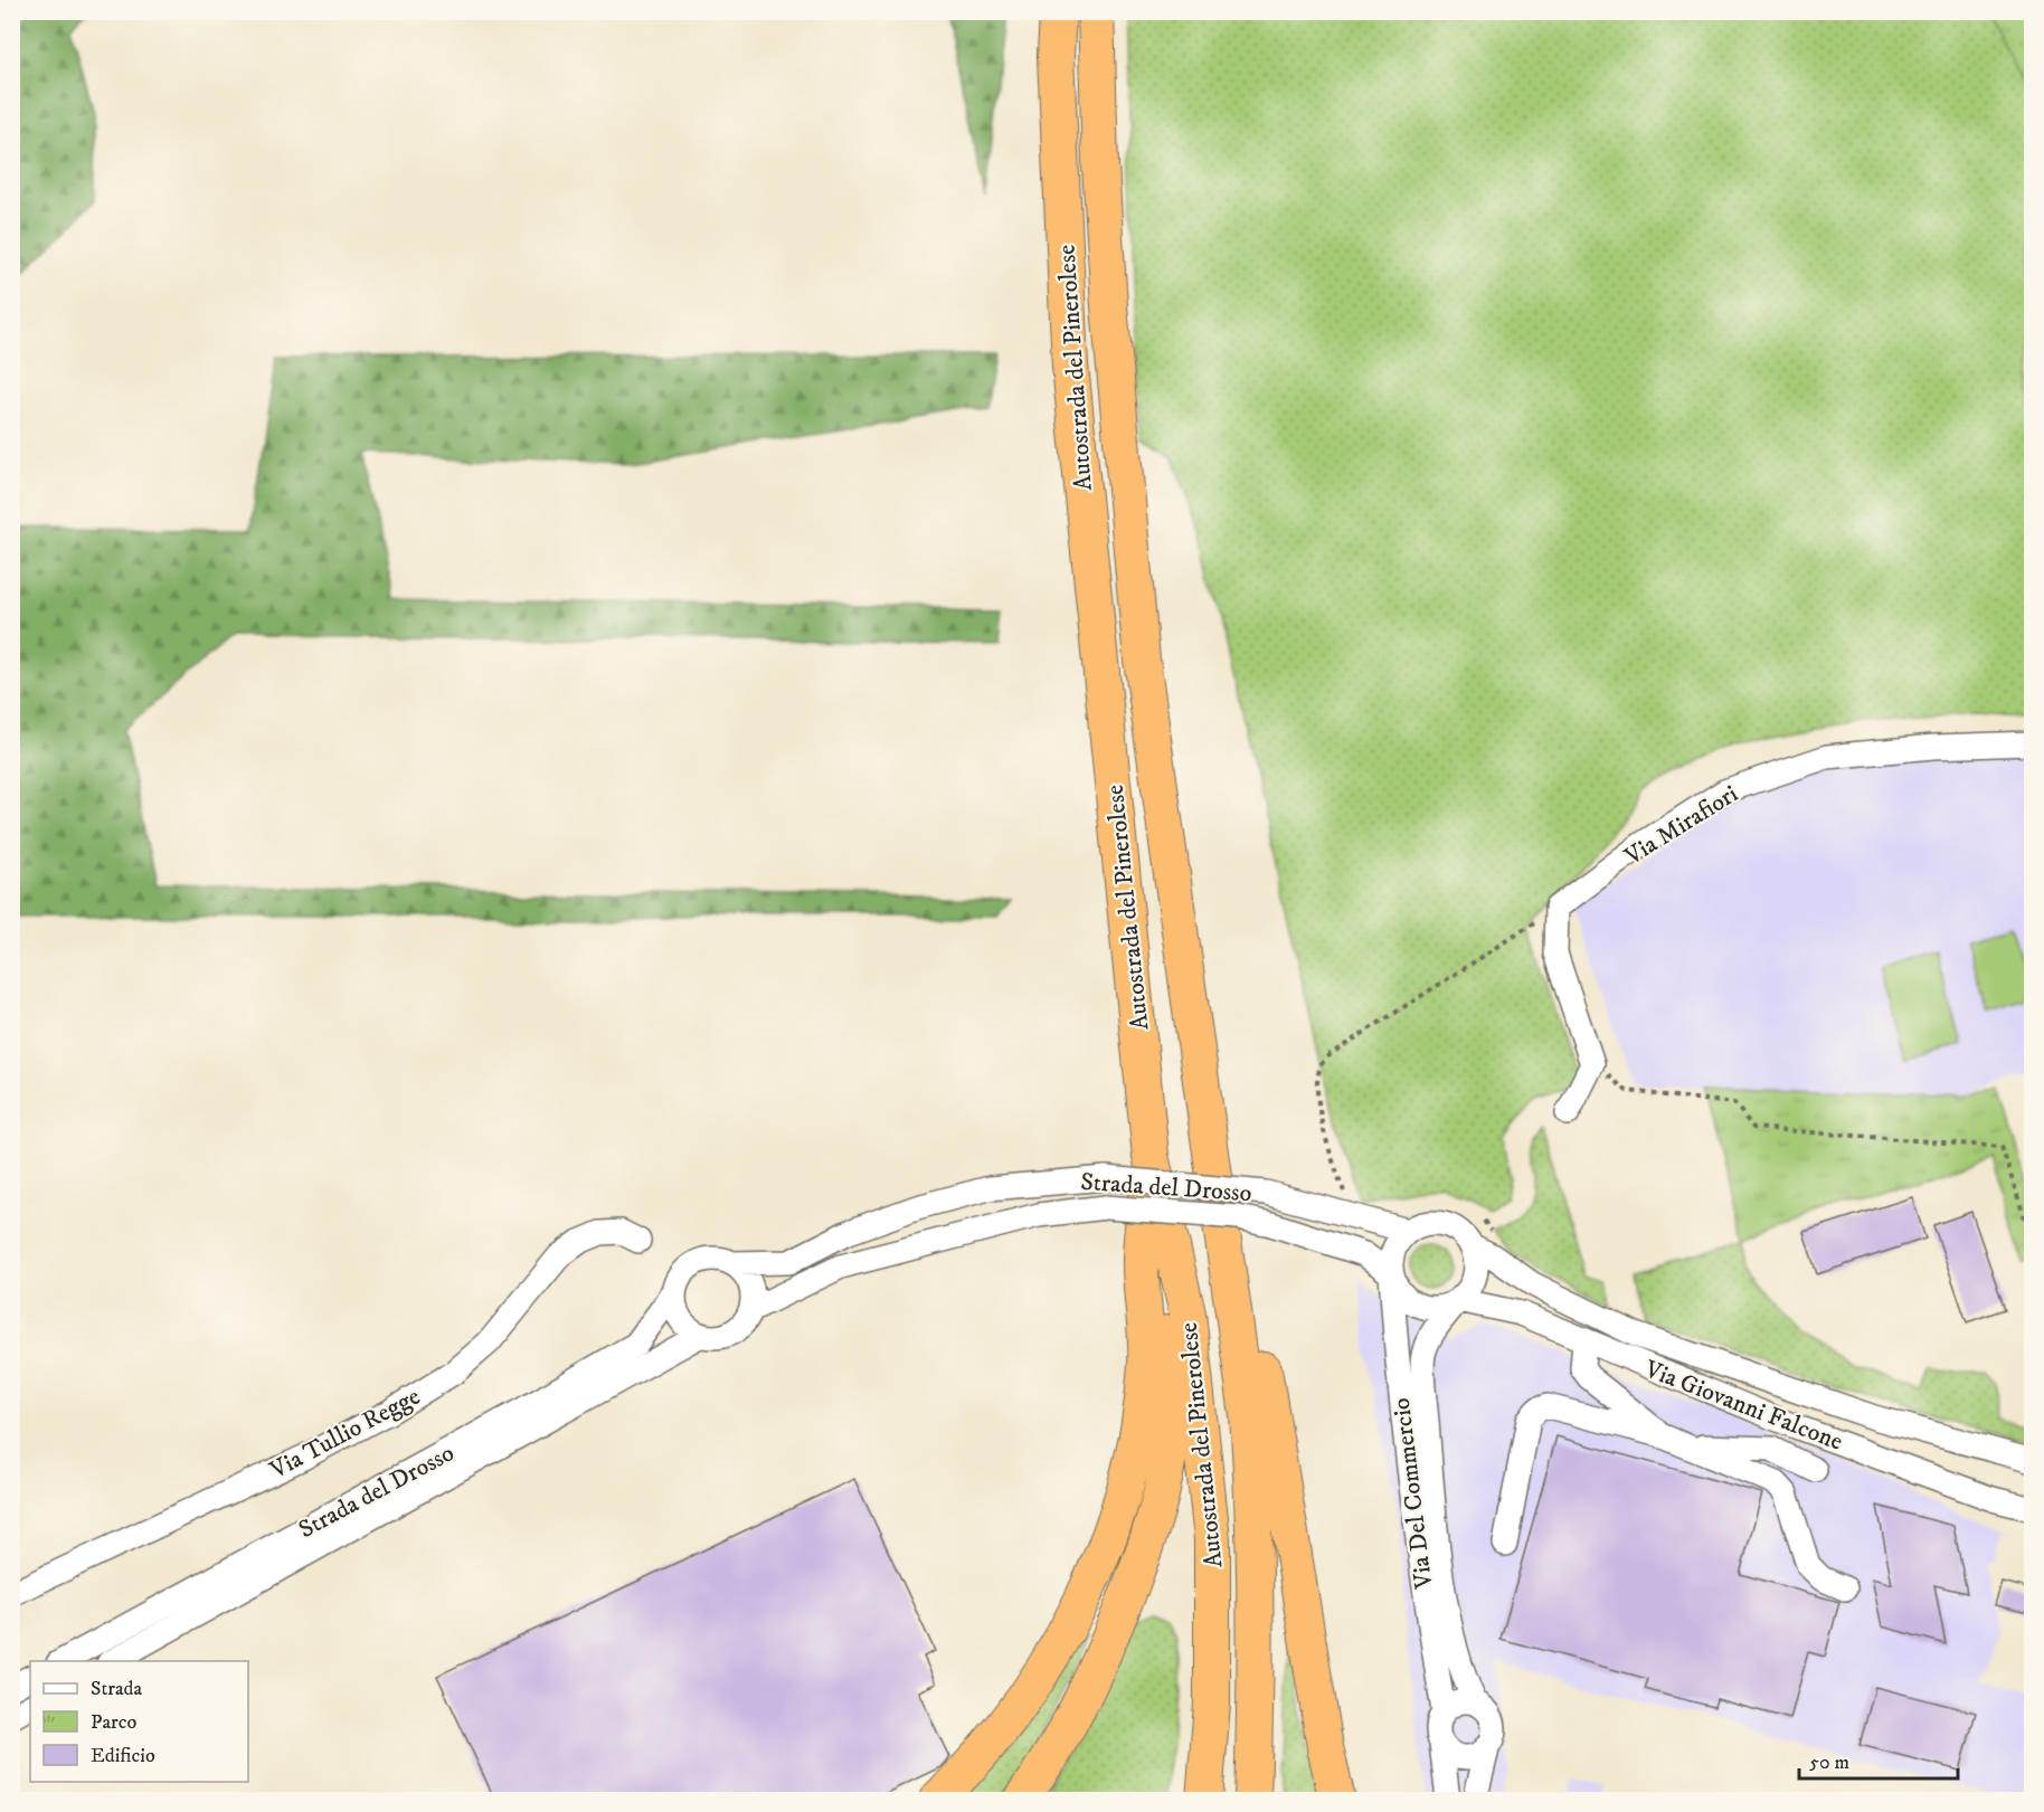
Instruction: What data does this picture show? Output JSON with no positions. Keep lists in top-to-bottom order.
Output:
{
  "streets": {
    "highway": ["Autostrada del Pinerolese"],
    "street": [
      "Via Mirafiori",
      "Strada del Drosso",
      "Via Giovanni Falcone",
      "Via Tullio Regge",
      "Via Del Commercio"
    ]
  },
  "crossings": [
    ["Strada del Drosso", "Via Giovanni Falcone"],
    ["Strada del Drosso", "Via Del Commercio"],
    ["Via Giovanni Falcone", "Via Del Commercio"]
  ],
  "legend": ["Strada", "Parco", "Edificio"],
  "scale_bar": "50 m"
}
